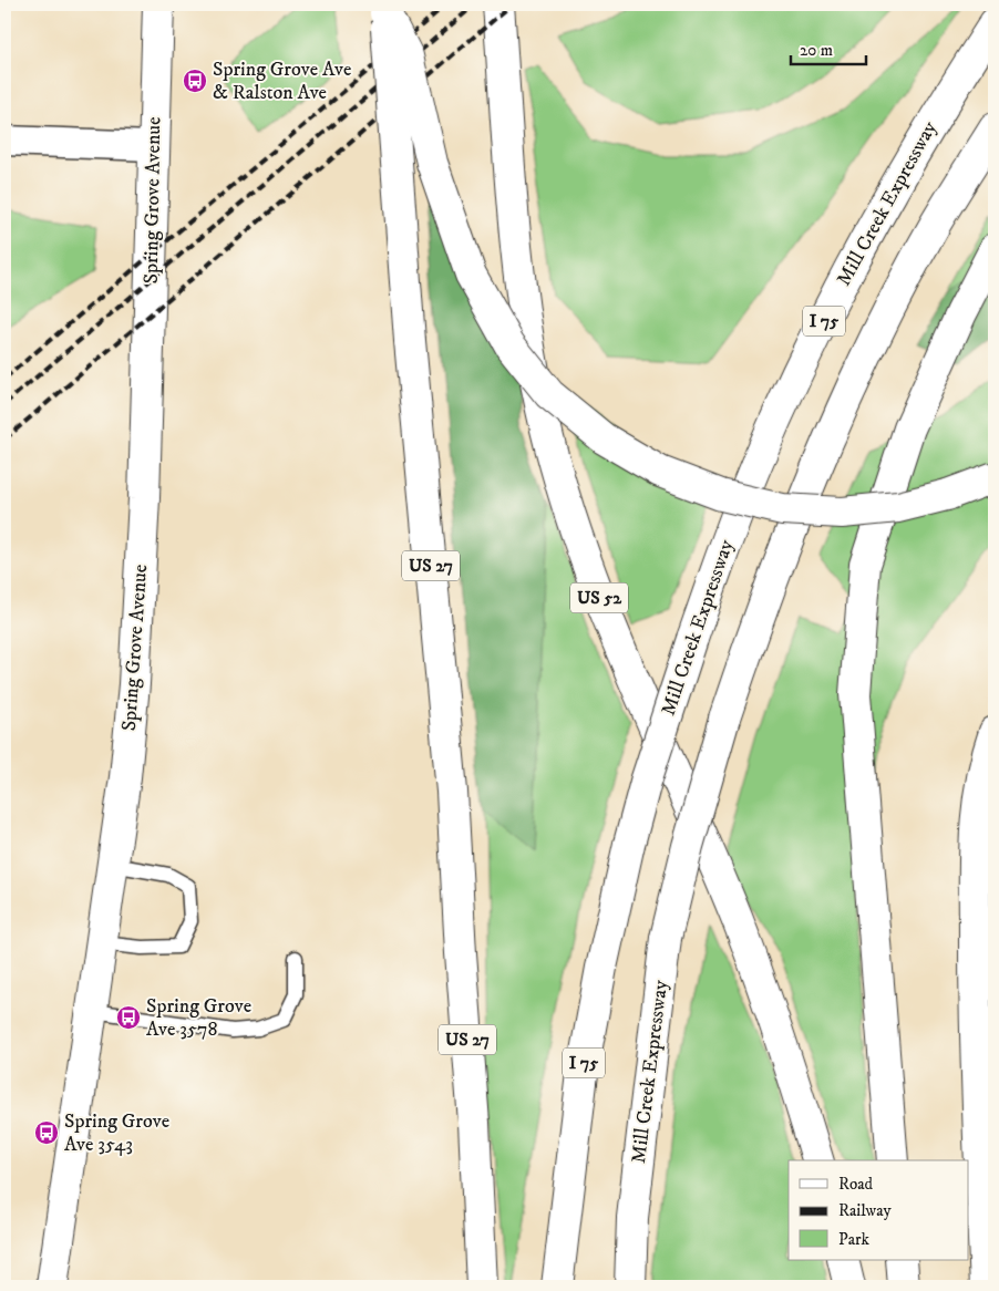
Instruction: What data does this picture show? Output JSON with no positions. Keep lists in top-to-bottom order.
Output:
{
  "streets": {
    "main road": [
      "Spring Grove Avenue",
      "Mill Creek Expressway",
      "I 75",
      "US 27",
      "US 52"
    ]
  },
  "places": {
    "bus stop": ["Spring Grove Ave & Ralston Ave", "Spring Grove Ave 3578", "Spring Grove Ave 3543"]
  },
  "legend": ["Road", "Railway", "Park"],
  "scale_bar": "20 m"
}
